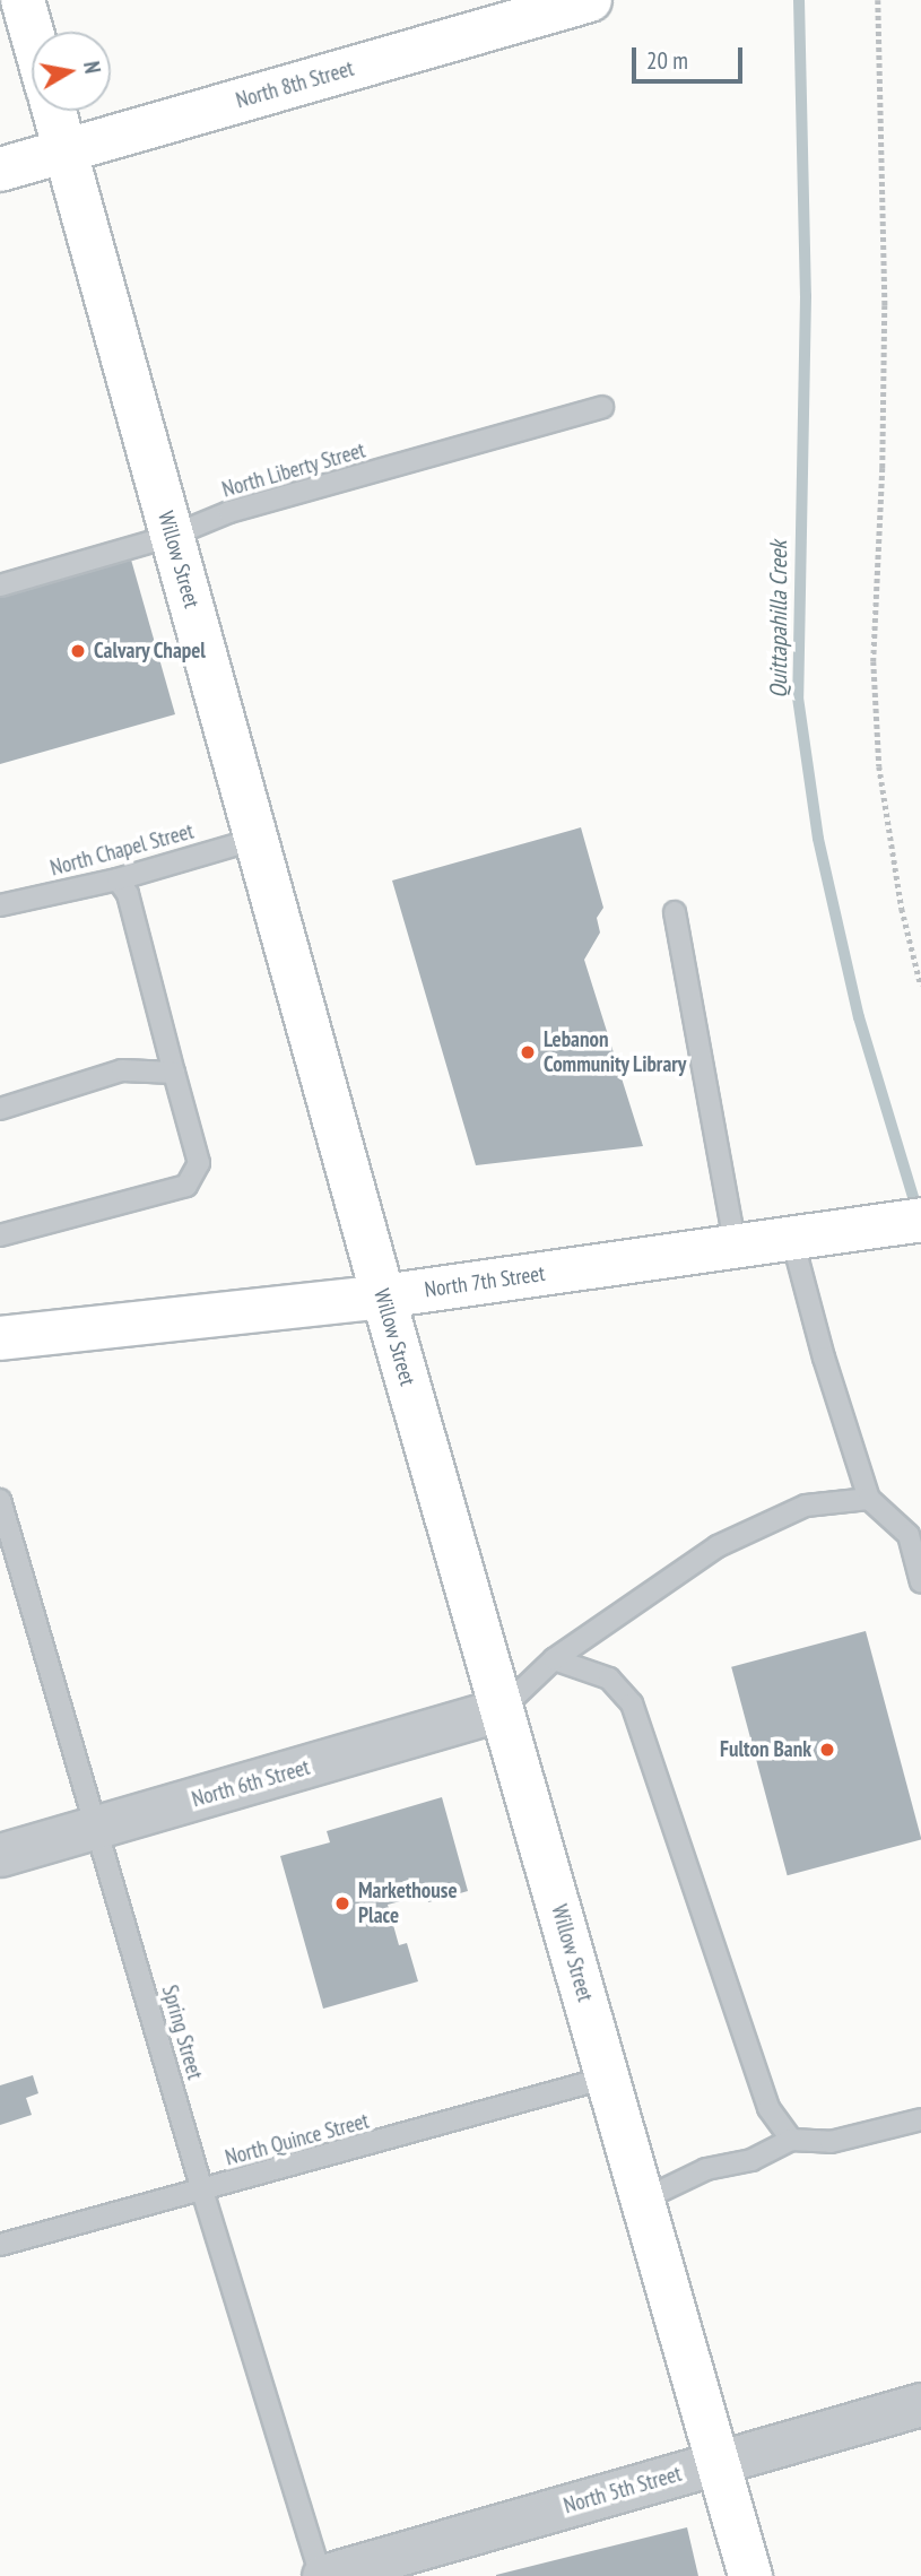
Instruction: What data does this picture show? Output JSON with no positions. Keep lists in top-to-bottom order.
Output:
{
  "streets": {
    "street": [
      "North 8th Street",
      "Willow Street",
      "North 7th Street",
      "North 6th Street",
      "North 5th Street"
    ],
    "lane": [
      "North Liberty Street",
      "North Chapel Street",
      "Spring Street",
      "North Quince Street"
    ]
  },
  "crossings": [
    ["North 8th Street", "Willow Street"],
    ["North Liberty Street", "Willow Street"],
    ["Willow Street", "North Chapel Street"],
    ["Willow Street", "North 7th Street"],
    ["Willow Street", "North 6th Street"],
    ["Willow Street", "North Quince Street"],
    ["Willow Street", "North 5th Street"],
    ["North 6th Street", "Spring Street"],
    ["Spring Street", "North Quince Street"],
    ["Spring Street", "North 5th Street"]
  ],
  "water": ["Quittapahilla Creek"],
  "places": [
    "Calvary Chapel",
    "Lebanon Community Library",
    "Fulton Bank",
    "Markethouse Place"
  ],
  "scale_bar": "20 m",
  "north": "right"
}
